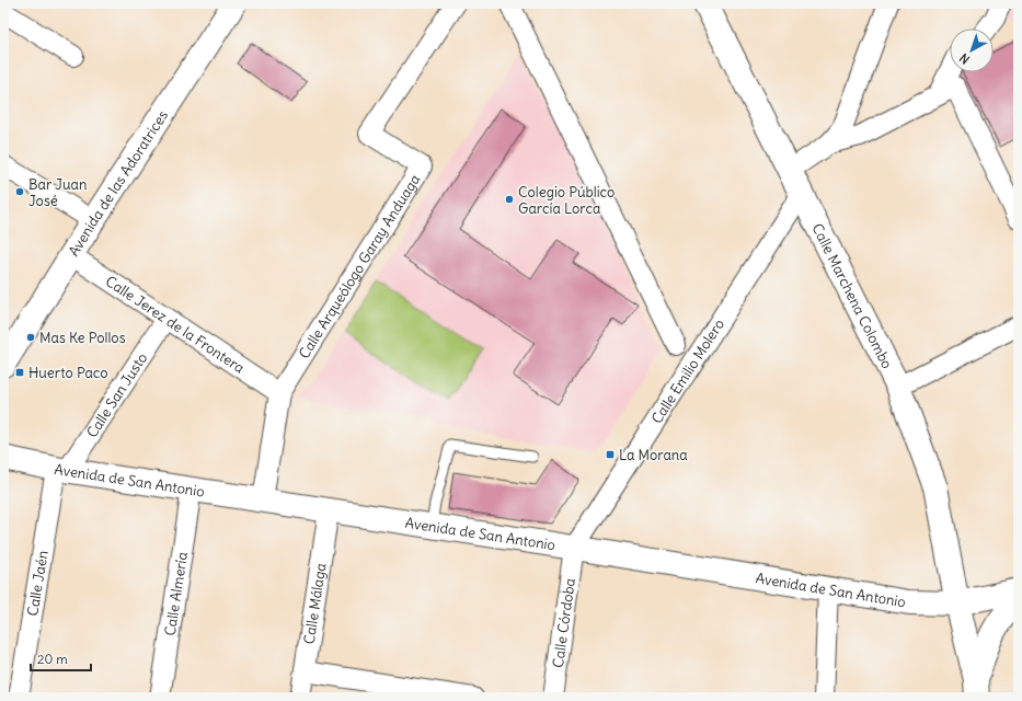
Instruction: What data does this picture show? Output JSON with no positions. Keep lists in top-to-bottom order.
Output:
{
  "streets": {
    "main road": ["Avenida de las Adoratrices", "Calle Marchena Colombo", "Avenida de San Antonio"],
    "street": [
      "Calle Arqueólogo Garay Anduaga",
      "Calle Jerez de la Frontera",
      "Calle Emilio Molero",
      "Calle San Justo",
      "Calle Jaén",
      "Calle Almería",
      "Calle Málaga",
      "Calle Córdoba"
    ]
  },
  "crossings": [
    ["Avenida de las Adoratrices", "Calle Jerez de la Frontera"],
    ["Calle Arqueólogo Garay Anduaga", "Calle Jerez de la Frontera"],
    ["Calle Arqueólogo Garay Anduaga", "Avenida de San Antonio"],
    ["Calle Marchena Colombo", "Calle Emilio Molero"],
    ["Calle Marchena Colombo", "Avenida de San Antonio"],
    ["Calle Jerez de la Frontera", "Calle San Justo"],
    ["Calle Emilio Molero", "Avenida de San Antonio"],
    ["Calle Emilio Molero", "Calle Córdoba"],
    ["Calle San Justo", "Avenida de San Antonio"],
    ["Calle San Justo", "Calle Jaén"],
    ["Avenida de San Antonio", "Calle Jaén"],
    ["Avenida de San Antonio", "Calle Almería"],
    ["Avenida de San Antonio", "Calle Málaga"],
    ["Avenida de San Antonio", "Calle Córdoba"]
  ],
  "places": {
    "other": ["Bar Juan José", "Colegio Público García Lorca", "Mas Ke Pollos"],
    "transit": ["Huerto Paco", "La Morana"]
  },
  "scale_bar": "20 m",
  "north": "bottom left"
}
